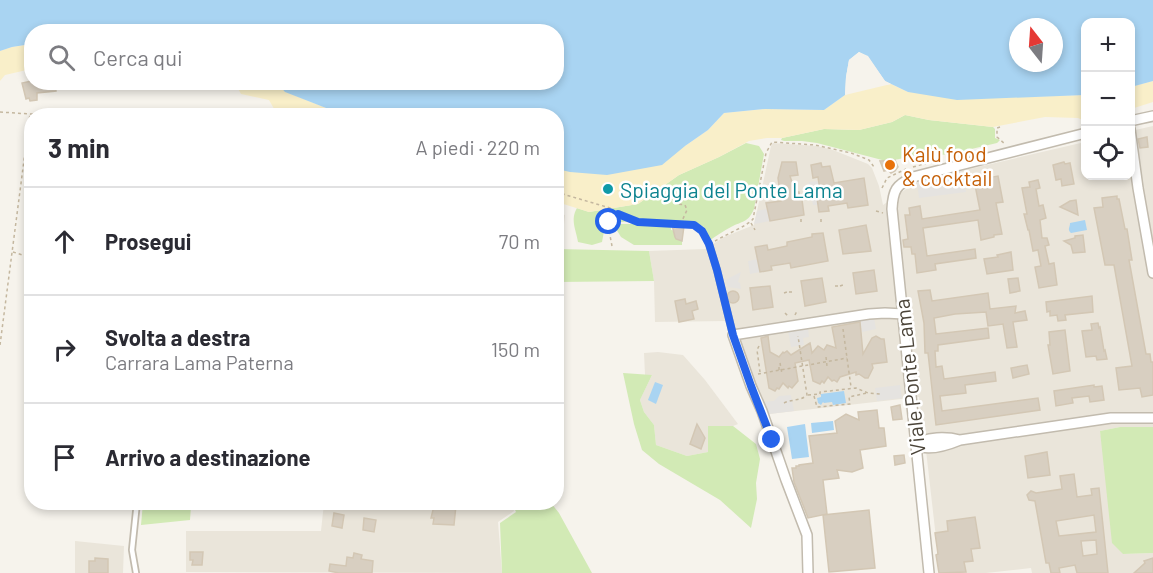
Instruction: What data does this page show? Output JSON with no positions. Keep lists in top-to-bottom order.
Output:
{
  "streets": {
    "street": ["Viale Ponte Lama"]
  },
  "places": ["Kalù food & cocktail", "Spiaggia del Ponte Lama"],
  "north": "top",
  "page": {
    "map_buttons": ["+", "−"],
    "search": "Cerca qui",
    "heading": ["3 min", "A piedi · 220 m"],
    "list": [
      ["Prosegui", "70 m"],
      ["Svolta a destra", "Carrara Lama Paterna", "150 m"],
      "Arrivo a destinazione"
    ]
  }
}
